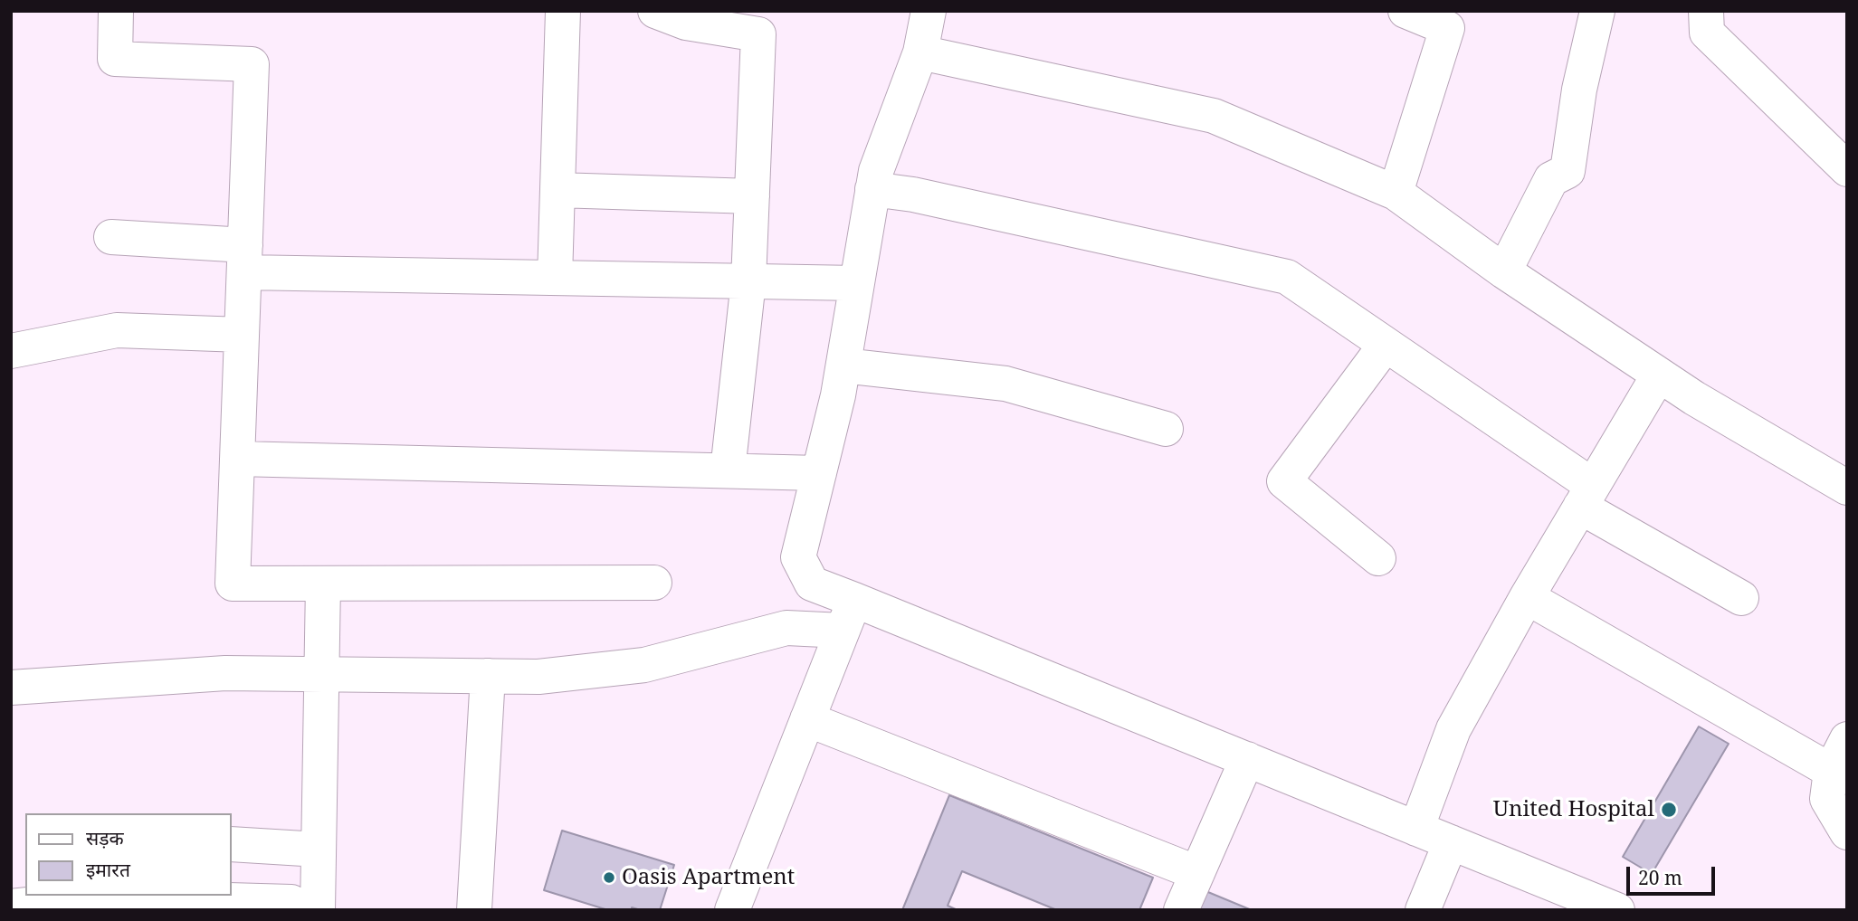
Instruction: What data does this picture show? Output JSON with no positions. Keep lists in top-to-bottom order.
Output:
{
  "places": ["United Hospital", "Oasis Apartment"],
  "legend": ["सड़क", "इमारत"],
  "scale_bar": "20 m"
}
